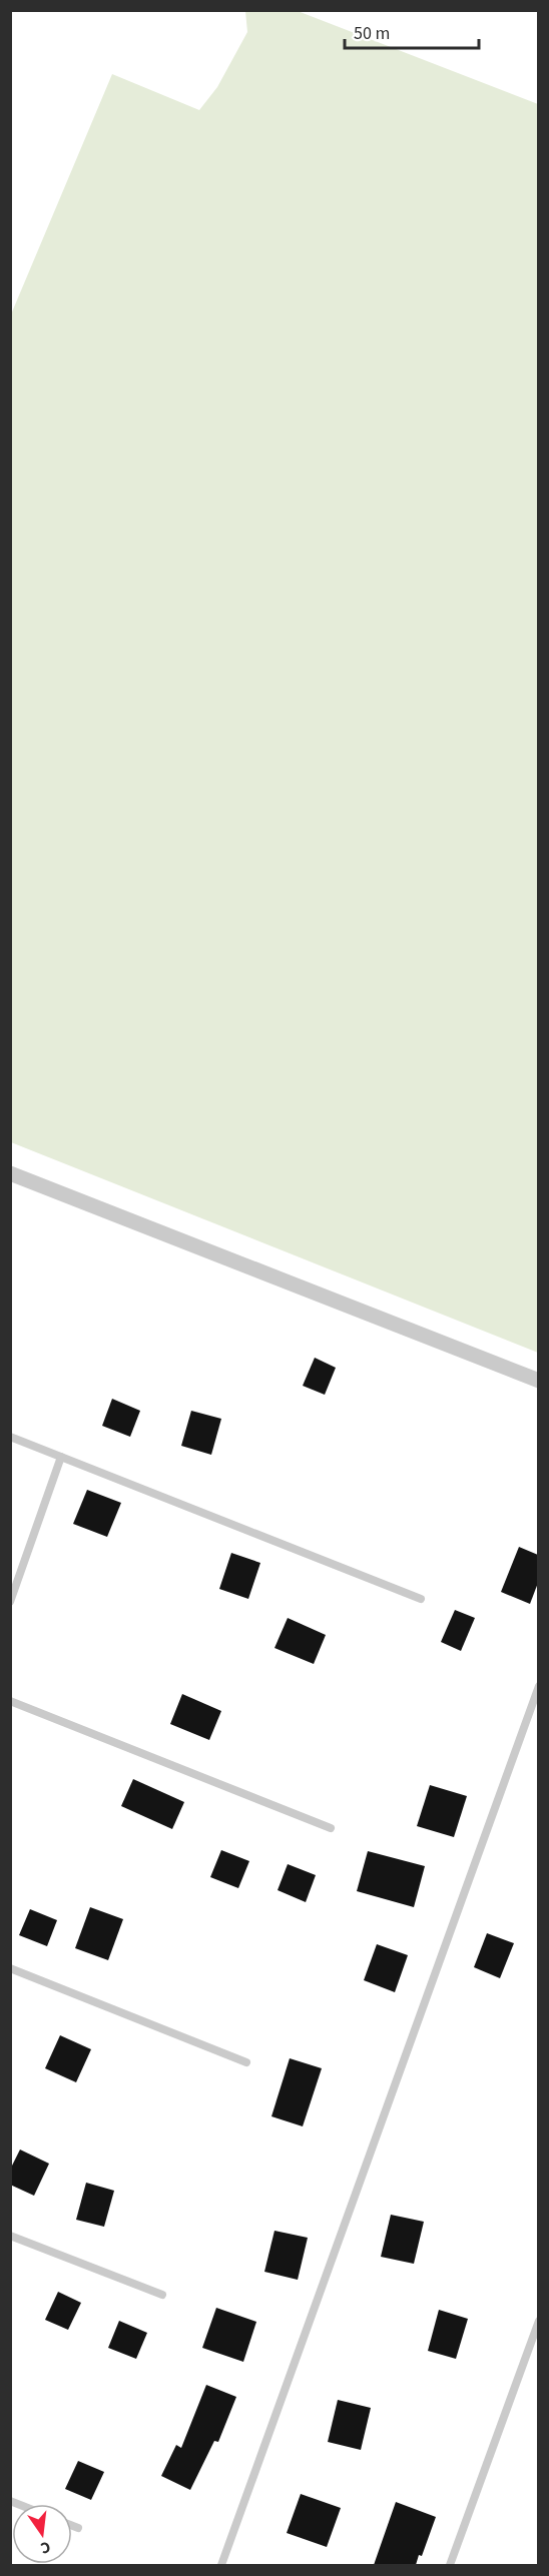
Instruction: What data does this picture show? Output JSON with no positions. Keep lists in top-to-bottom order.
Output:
{
  "scale_bar": "50 m",
  "north": "bottom"
}
